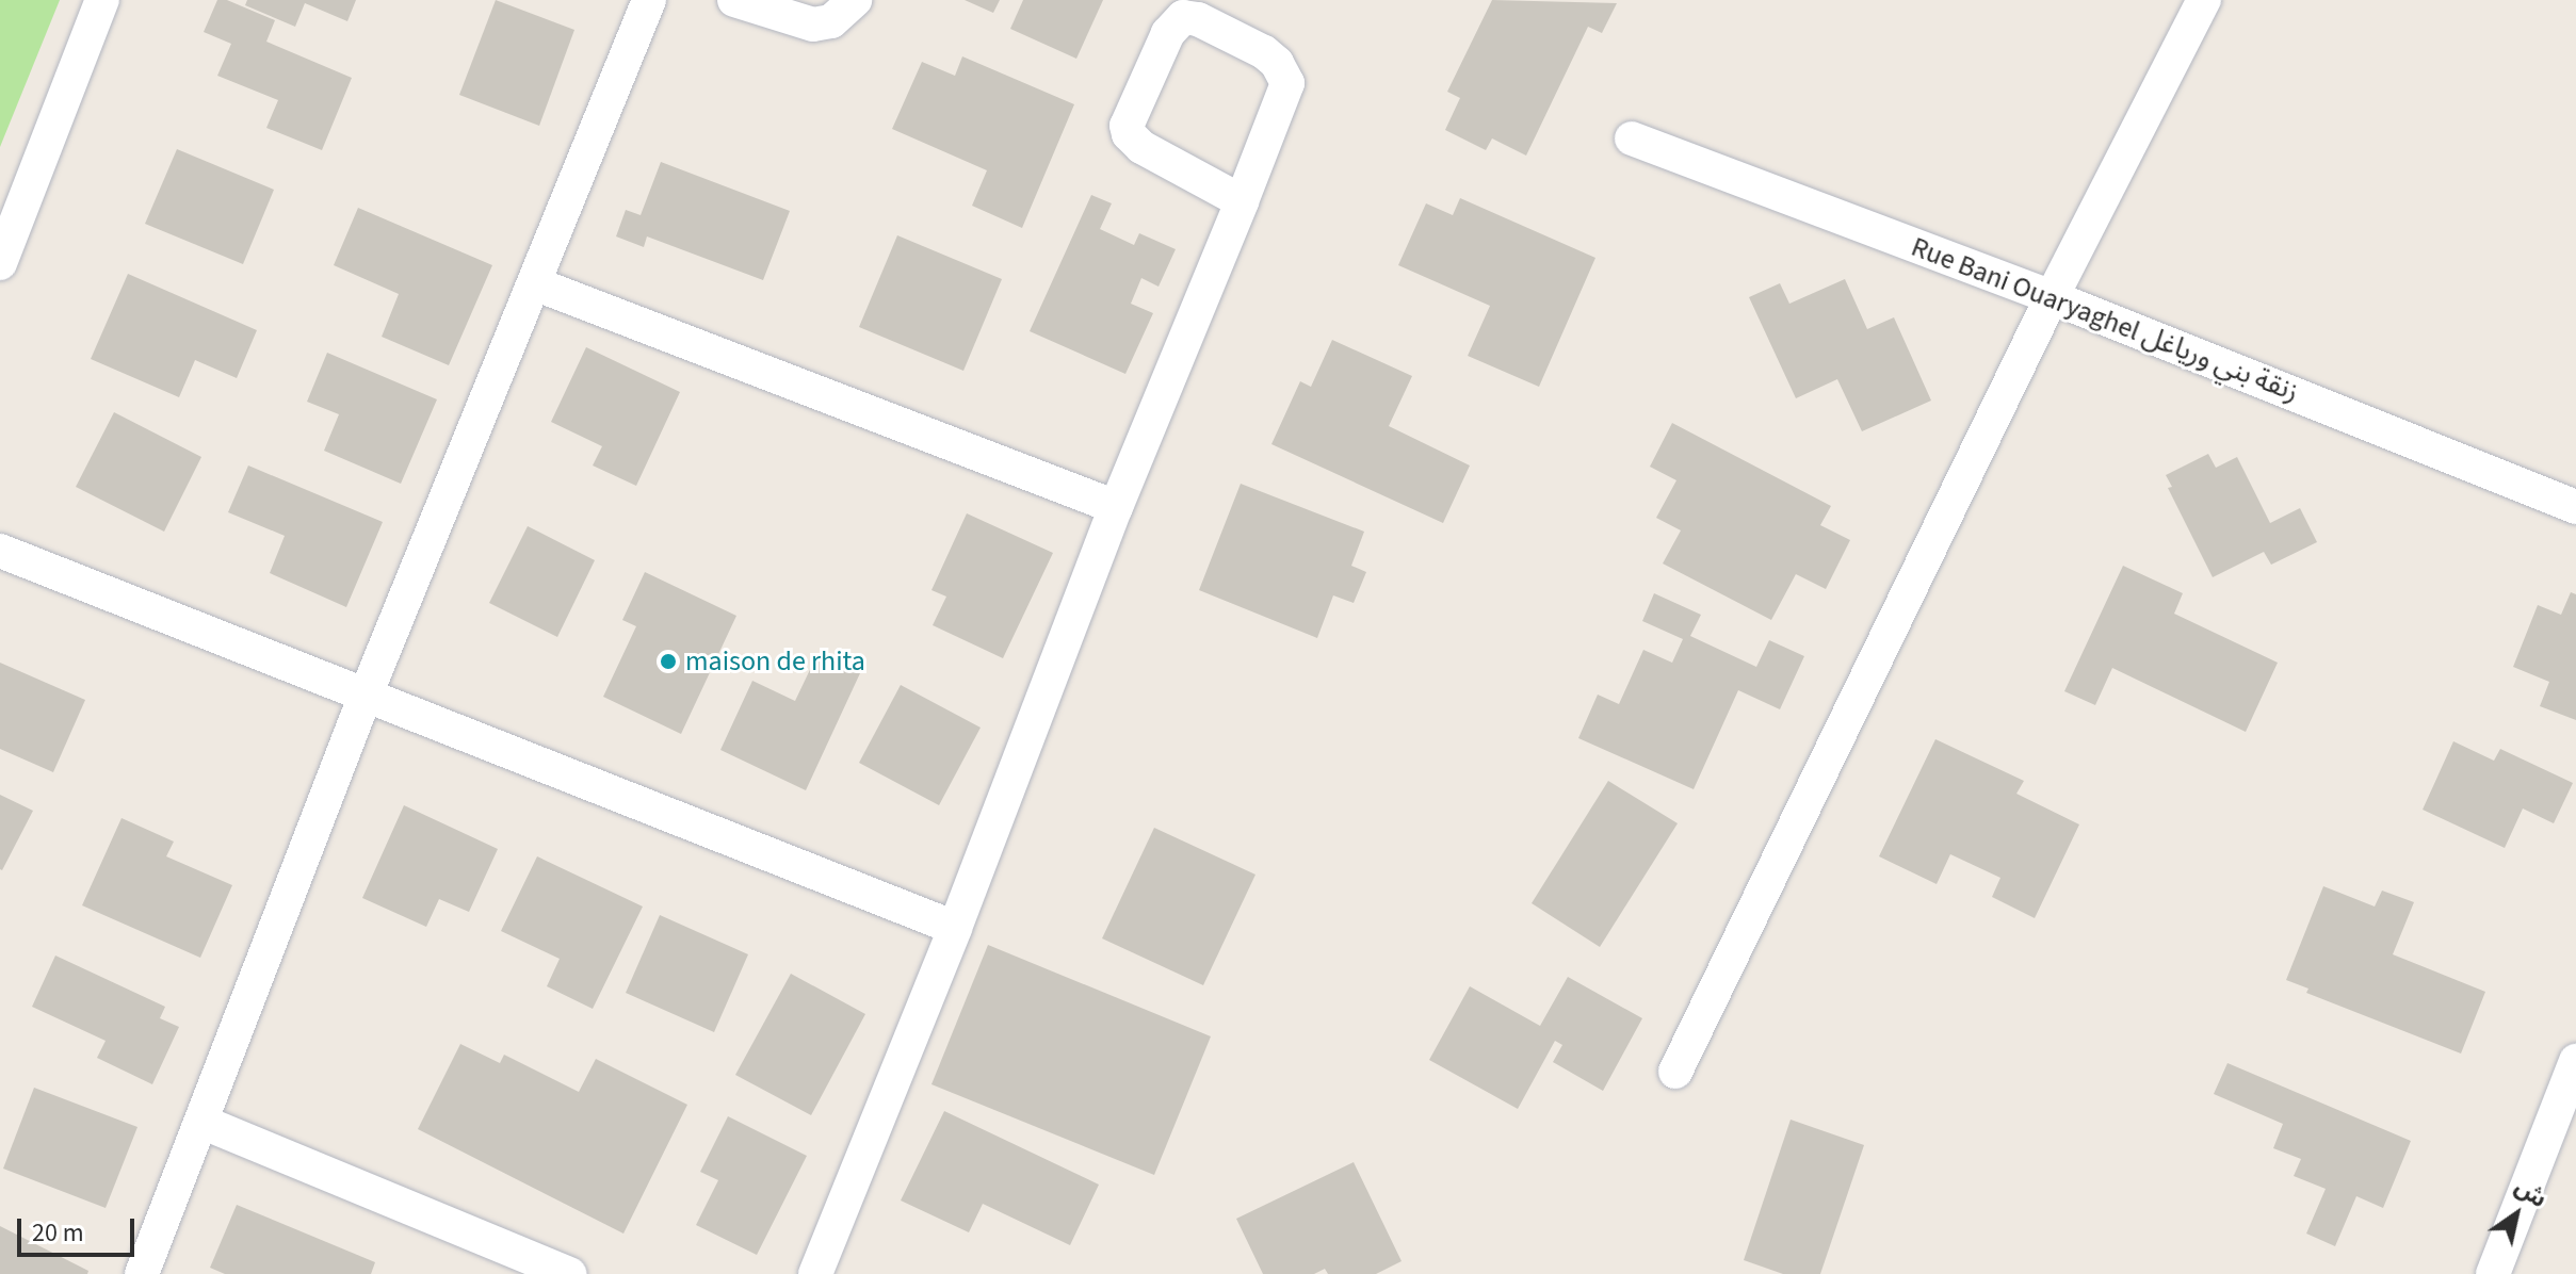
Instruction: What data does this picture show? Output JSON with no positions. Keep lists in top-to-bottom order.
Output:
{
  "streets": {
    "street": ["Rue Bani Ouaryaghel زنقة بني ورياغل"]
  },
  "places": ["maison de rhita"],
  "scale_bar": "20 m",
  "north": "top right"
}
